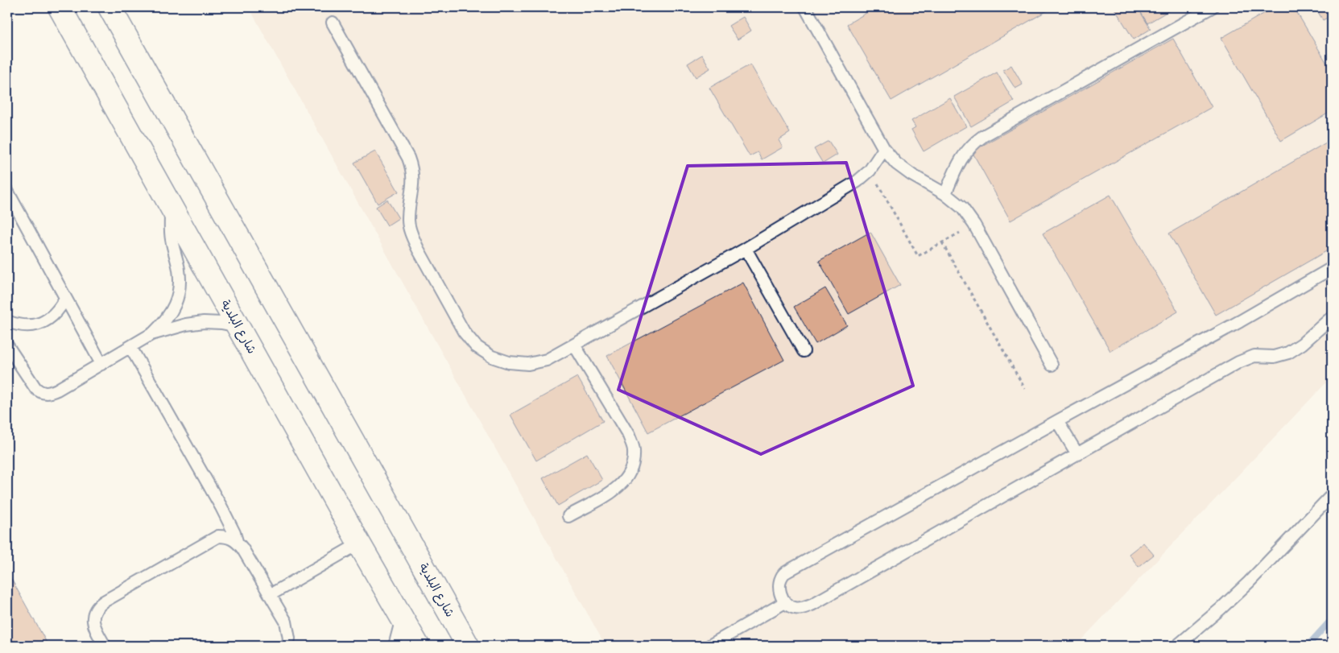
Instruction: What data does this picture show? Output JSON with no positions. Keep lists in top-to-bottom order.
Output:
{
  "streets": {
    "main road": ["شارع البلدية"]
  }
}
